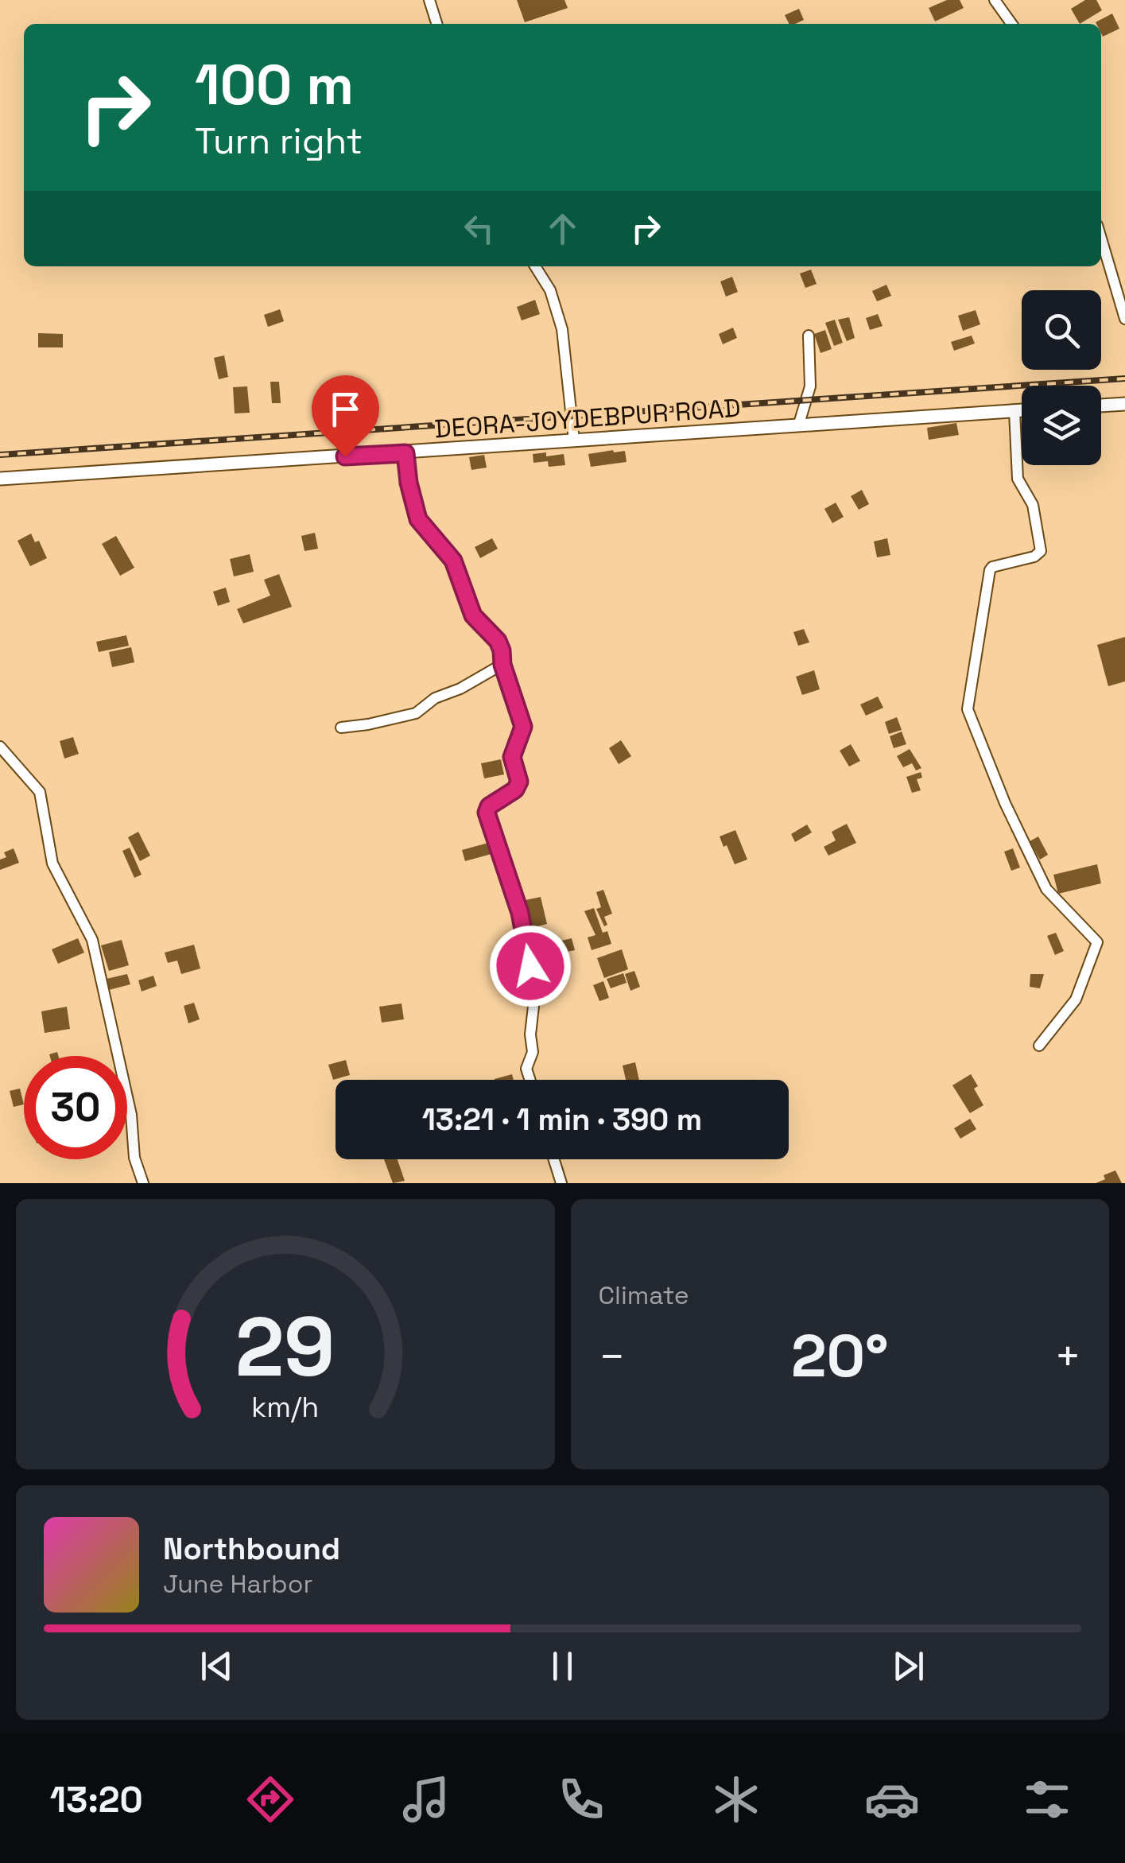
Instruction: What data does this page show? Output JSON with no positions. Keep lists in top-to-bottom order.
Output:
{
  "streets": {
    "street": ["DEORA-JOYDEBPUR ROAD"]
  },
  "page": {
    "turn": ["100 m", "Turn right"],
    "limit": "30",
    "trip": "13:21 · 1 min · 390 m",
    "tile": "Climate",
    "heat": ["−", "20°", "+"],
    "song": ["Northbound", "June Harbor"],
    "tabs": "13:20",
    "gauge": ["29", "km/h"]
  }
}
